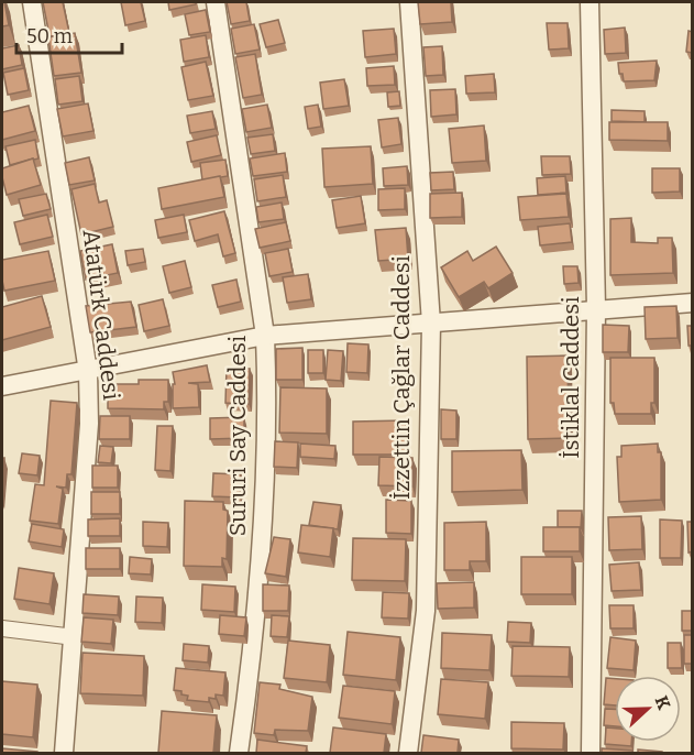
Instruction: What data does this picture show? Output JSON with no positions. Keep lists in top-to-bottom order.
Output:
{
  "streets": {
    "street": [
      "Atatürk Caddesi",
      "İzzettin Çağlar Caddesi",
      "İstiklal Caddesi",
      "Sururi Say Caddesi"
    ]
  },
  "scale_bar": "50 m",
  "north": "right"
}
